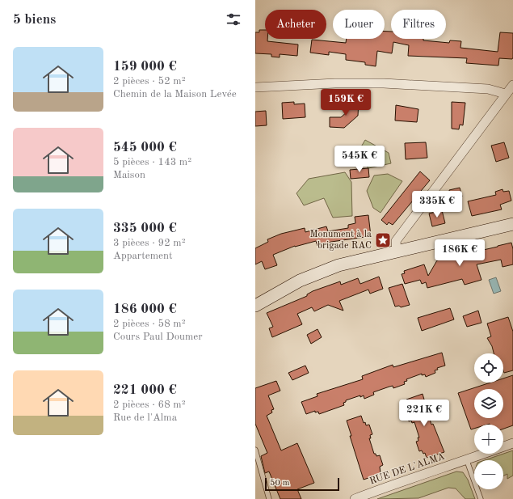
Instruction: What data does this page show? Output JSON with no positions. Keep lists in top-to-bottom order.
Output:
{
  "streets": {
    "street": ["RUE DE L'ALMA"]
  },
  "places": {
    "place": ["Monument à la brigade RAC"]
  },
  "scale_bar": "50 m",
  "page": {
    "heading": "5 biens",
    "chip": ["Acheter", "Louer", "Filtres"],
    "list": [
      {
        "name": "159 000 €",
        "note": "2 pièces · 52 m² · Chemin de la Maison Levée"
      },
      {
        "name": "545 000 €",
        "note": "5 pièces · 143 m² · Maison"
      },
      {
        "name": "335 000 €",
        "note": "3 pièces · 92 m² · Appartement"
      },
      {
        "name": "186 000 €",
        "note": "2 pièces · 58 m² · Cours Paul Doumer"
      },
      {
        "name": "221 000 €",
        "note": "2 pièces · 68 m² · Rue de l'Alma"
      }
    ],
    "price": [
      "159K €",
      "545K €",
      "335K €",
      "186K €",
      "221K €"
    ],
    "map_buttons": ["+", "−"],
    "scale": "50 m"
  }
}
